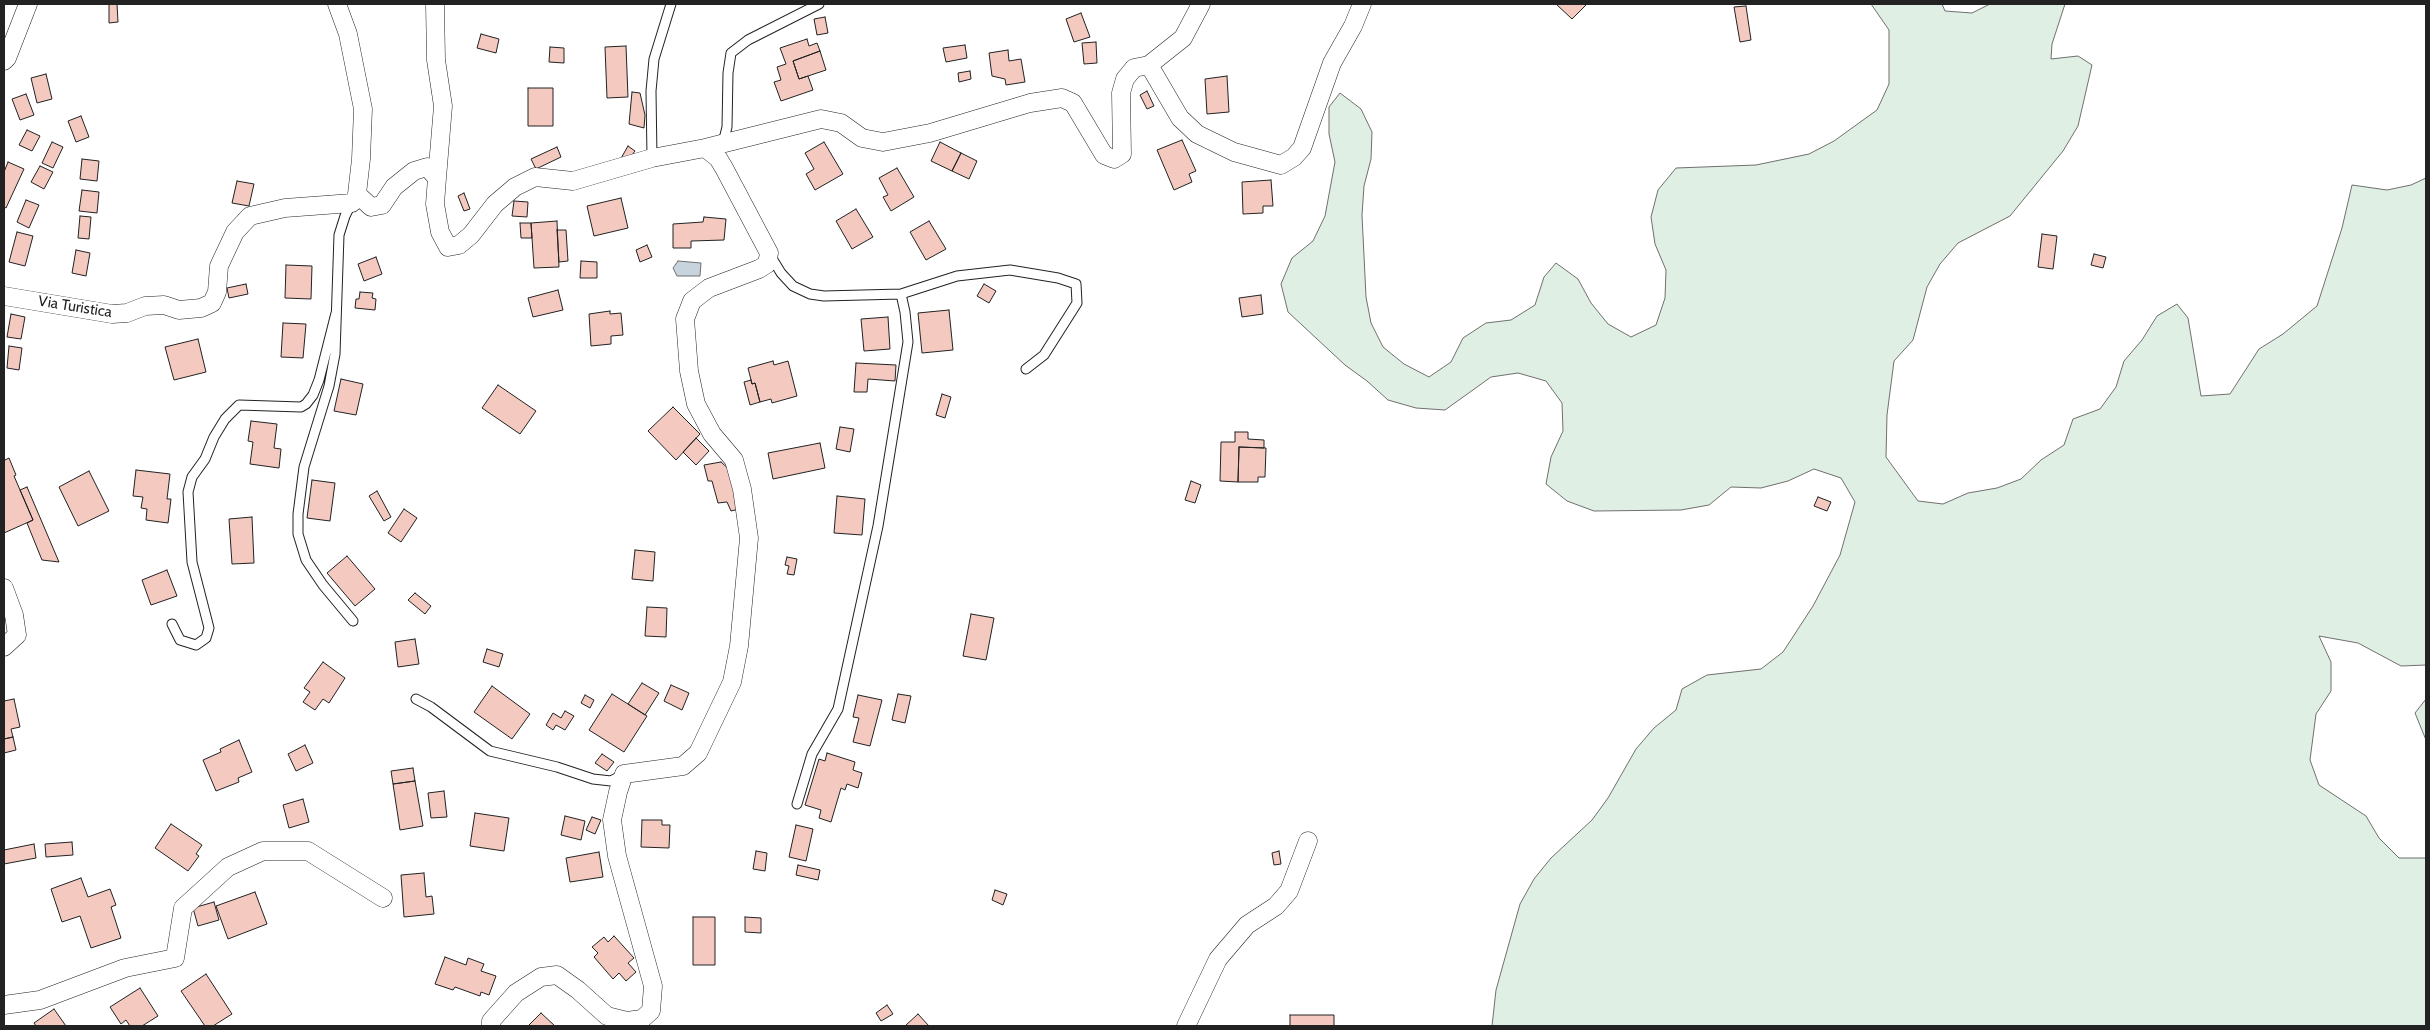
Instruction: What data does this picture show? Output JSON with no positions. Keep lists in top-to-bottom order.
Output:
{
  "streets": {
    "street": ["Via Turistica"]
  }
}
